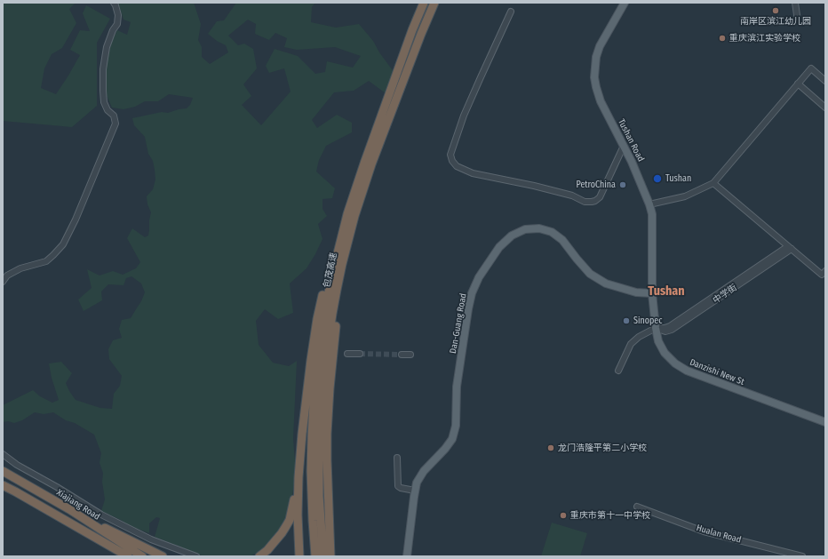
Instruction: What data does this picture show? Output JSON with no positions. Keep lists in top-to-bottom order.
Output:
{
  "streets": {
    "highway": ["包茂高速", "Xiajiang Road"],
    "main road": ["Tushan Road", "Dan-Guang Road", "Danzishi New St"],
    "street": ["中学街", "Hualan Road"]
  },
  "crossings": [
    ["Tushan Road", "Dan-Guang Road"],
    ["Tushan Road", "Danzishi New St"],
    ["中学街", "Danzishi New St"],
    ["Dan-Guang Road", "Danzishi New St"]
  ],
  "districts": ["Tushan"],
  "places": [
    "南岸区滨江幼儿园",
    "重庆滨江实验学校",
    "Tushan",
    "PetroChina",
    "Sinopec",
    "龙门浩隆平第二小学校",
    "重庆市第十一中学校"
  ]
}
